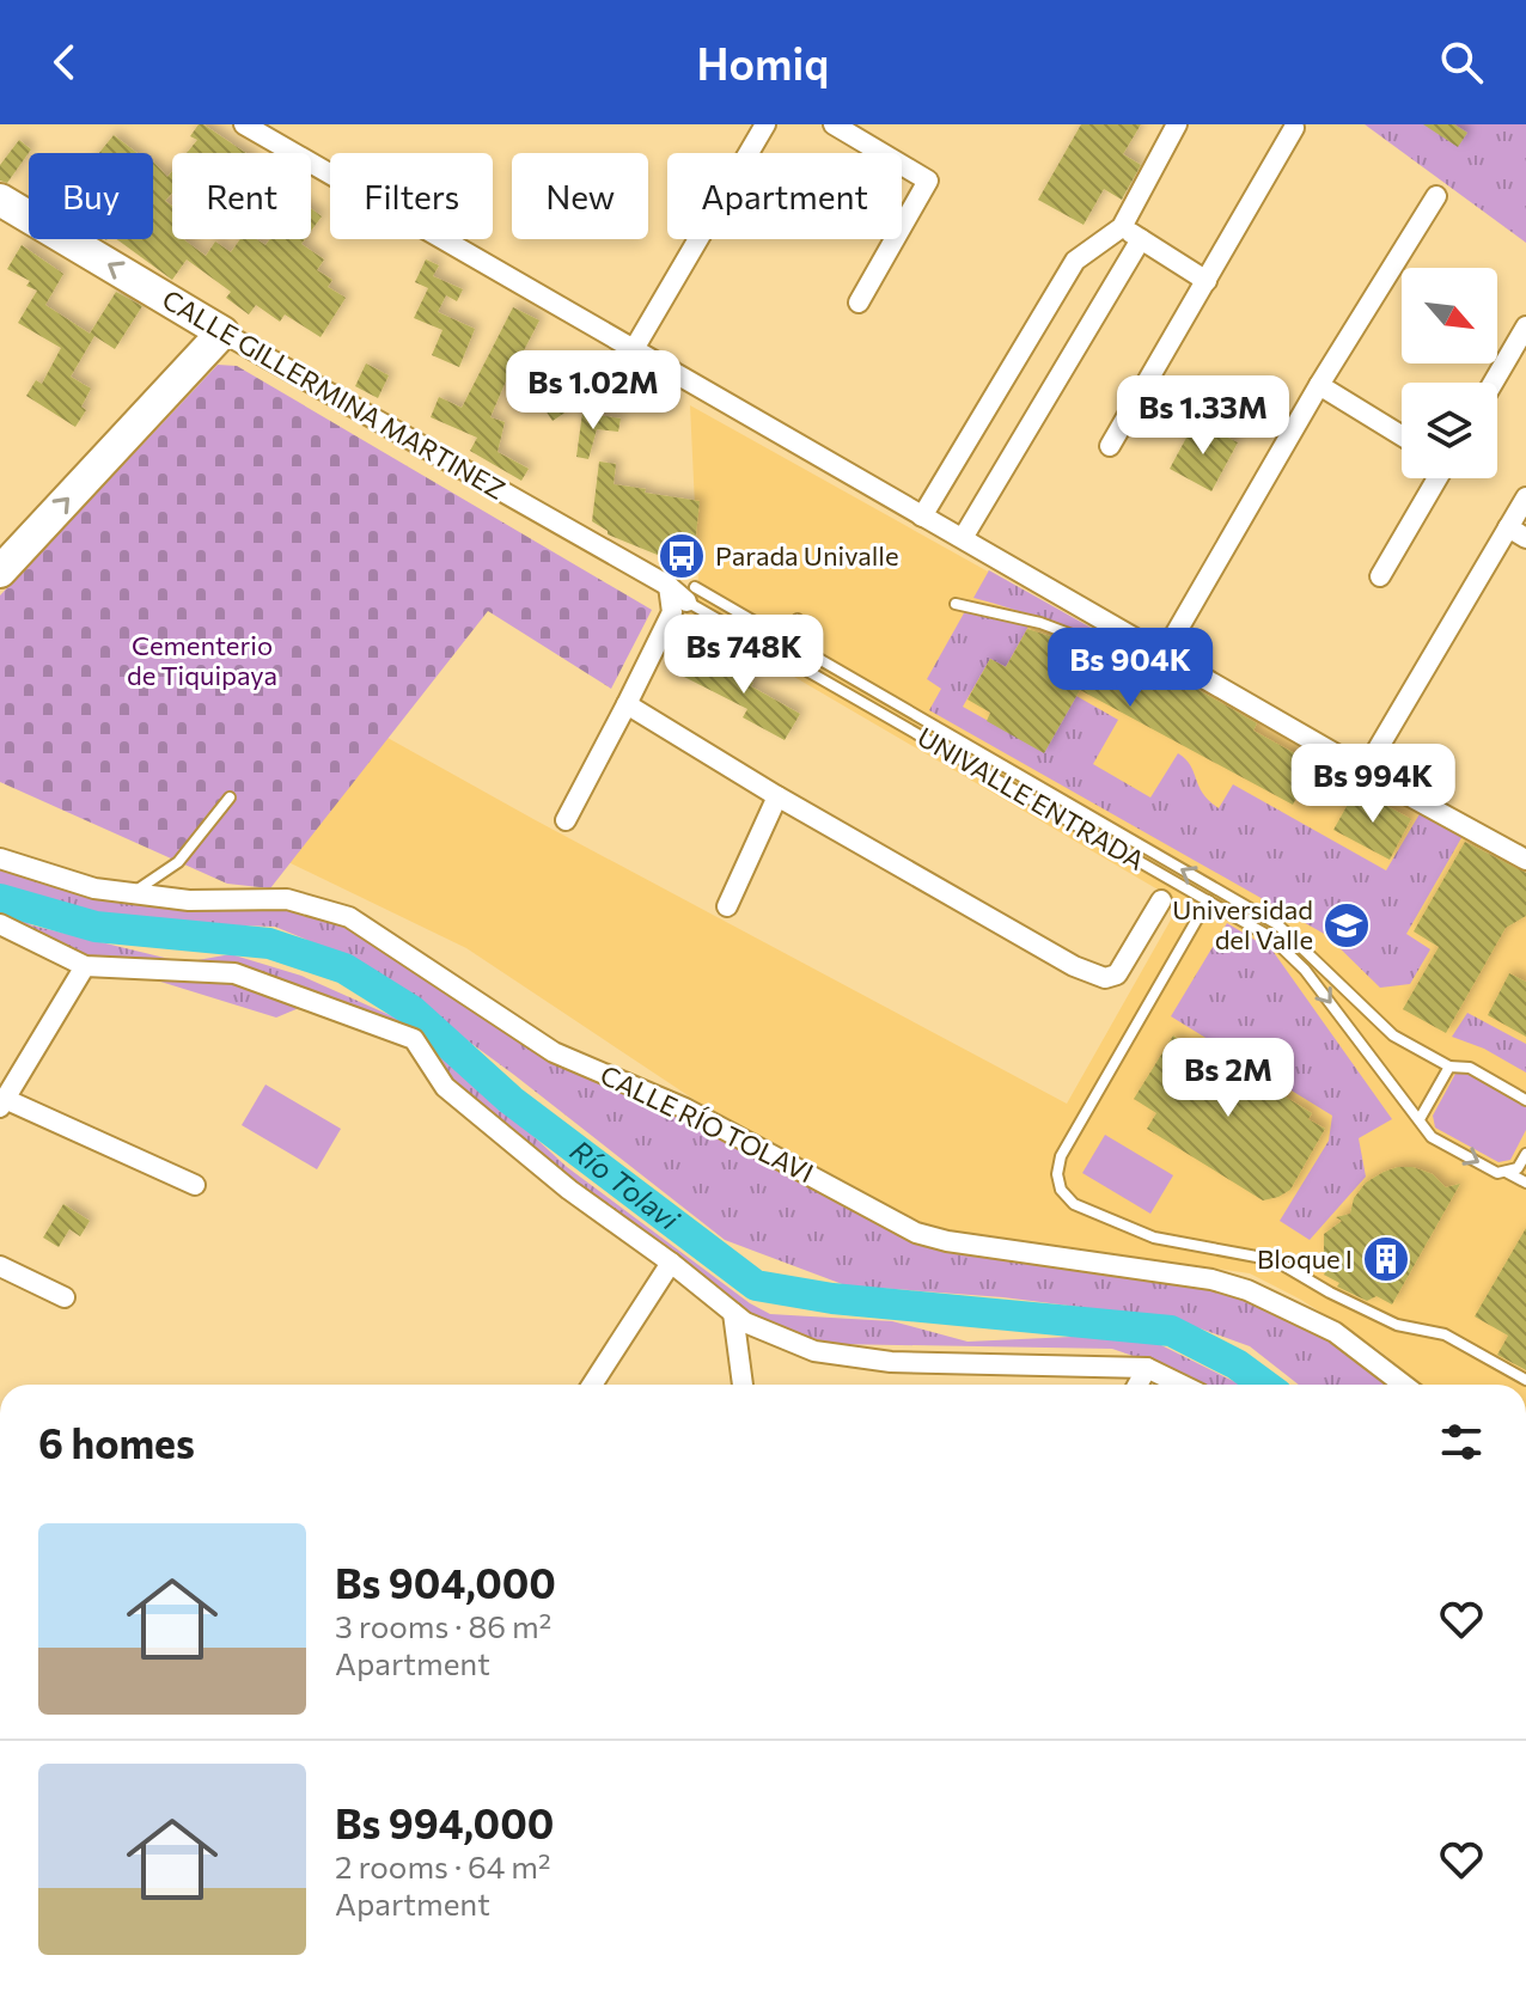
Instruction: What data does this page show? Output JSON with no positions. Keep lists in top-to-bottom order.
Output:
{
  "streets": {
    "main road": ["CALLE GILLERMINA MARTINEZ"],
    "street": ["CALLE RÍO TOLAVI"],
    "lane": ["UNIVALLE ENTRADA"]
  },
  "crossings": [
    ["CALLE GILLERMINA MARTINEZ", "UNIVALLE ENTRADA"]
  ],
  "water": ["Río Tolavi"],
  "parks": ["Cementerio de Tiquipaya"],
  "places": {
    "bus stop": ["Parada Univalle"],
    "school or university": ["Universidad del Valle"],
    "building": ["Bloque I"]
  },
  "north": "bottom right",
  "page": {
    "header": "Homiq",
    "chip": [
      "Buy",
      "Rent",
      "Filters",
      "New",
      "Apartment"
    ],
    "price": [
      "Bs 1.02M",
      "Bs 1.33M",
      "Bs 748K",
      "Bs 904K",
      "Bs 994K",
      "Bs 2M"
    ],
    "heading": "6 homes",
    "list": [
      {
        "name": "Bs 904,000",
        "note": "3 rooms · 86 m² · Apartment"
      },
      {
        "name": "Bs 994,000",
        "note": "2 rooms · 64 m² · Apartment"
      }
    ]
  }
}
